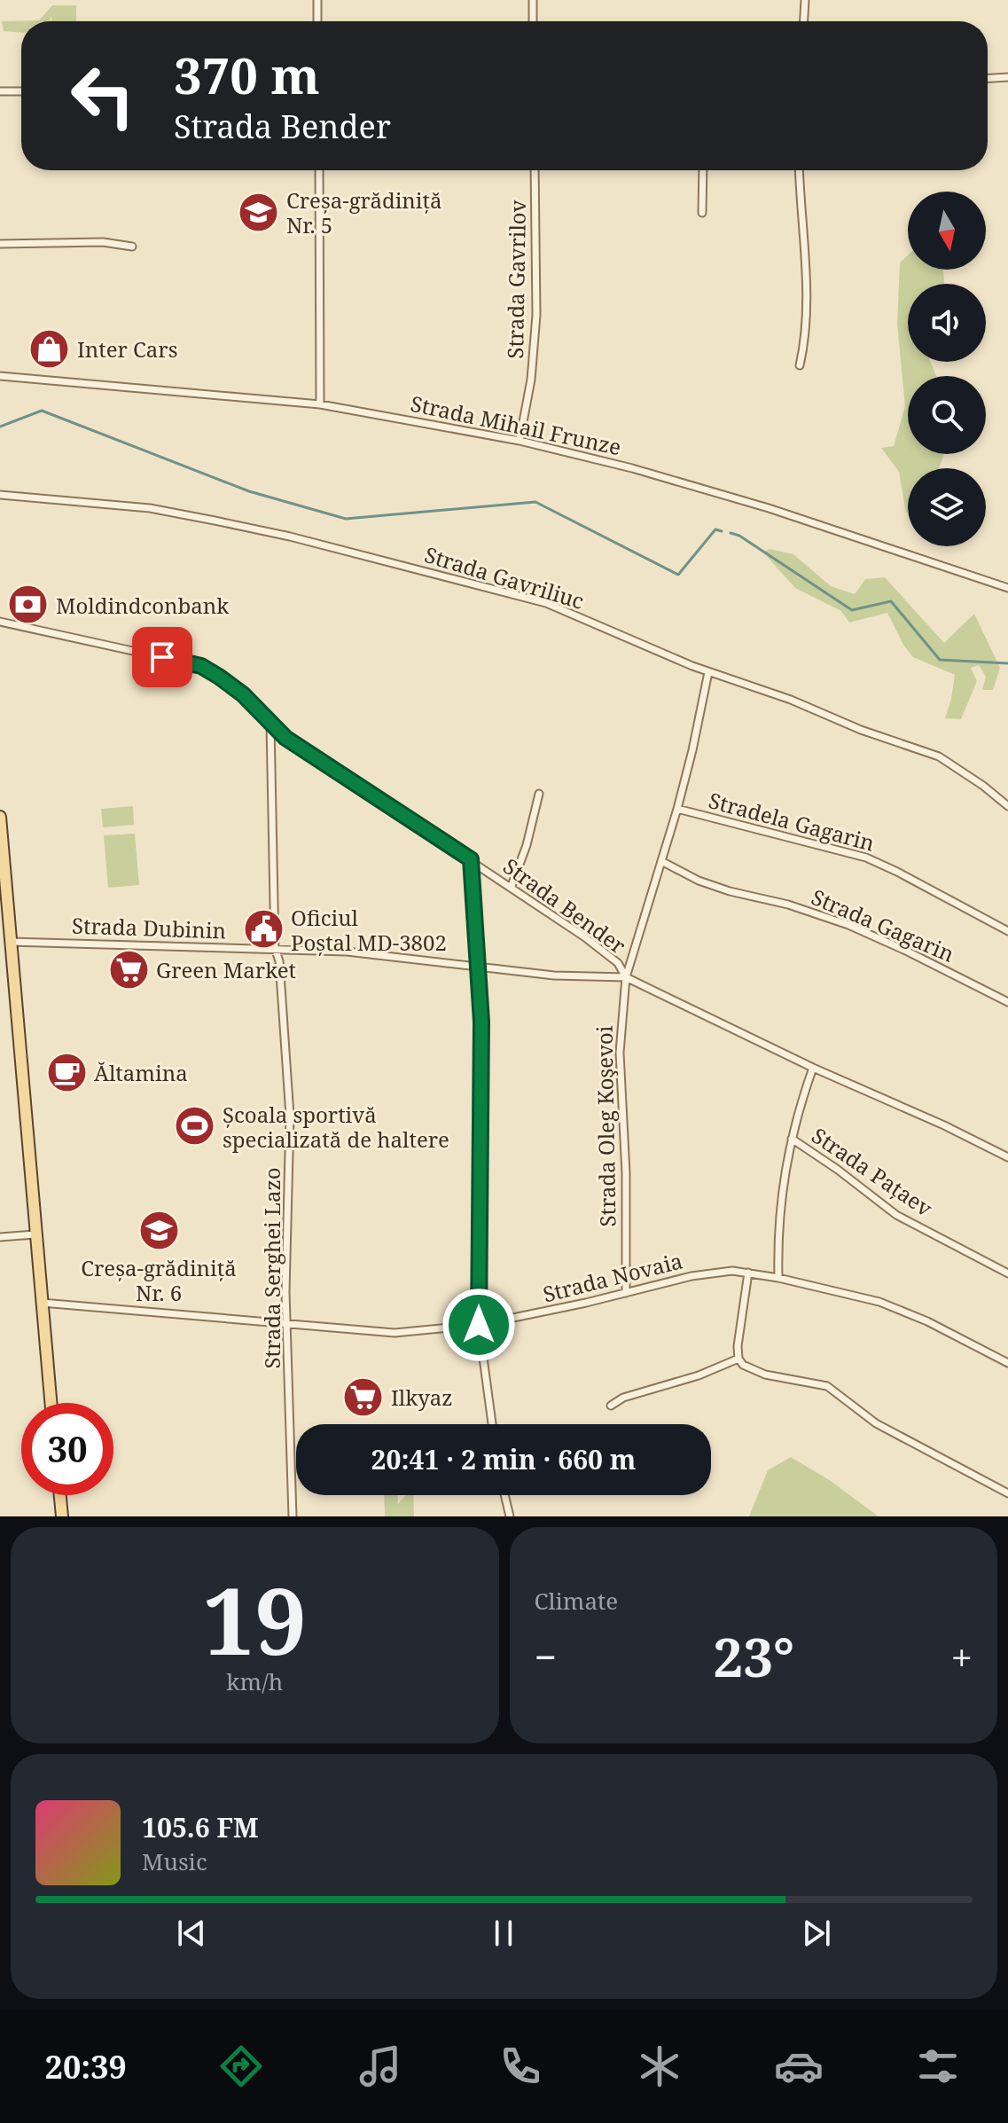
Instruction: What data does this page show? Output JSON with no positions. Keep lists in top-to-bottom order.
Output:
{
  "streets": {
    "street": [
      "Strada Gavrilov",
      "Strada Mihail Frunze",
      "Strada Gavriliuc",
      "Stradela Gagarin",
      "Strada Bender",
      "Strada Gagarin",
      "Strada Dubinin",
      "Strada Oleg Koşevoi",
      "Strada Pațaev",
      "Strada Serghei Lazo",
      "Strada Novaia"
    ]
  },
  "crossings": [
    ["Strada Gavrilov", "Strada Mihail Frunze"],
    ["Strada Gavriliuc", "Strada Oleg Koşevoi"],
    ["Stradela Gagarin", "Strada Oleg Koşevoi"],
    ["Strada Bender", "Strada Dubinin"],
    ["Strada Bender", "Strada Oleg Koşevoi"],
    ["Strada Bender", "Strada Serghei Lazo"],
    ["Strada Gagarin", "Strada Oleg Koşevoi"],
    ["Strada Dubinin", "Strada Oleg Koşevoi"],
    ["Strada Dubinin", "Strada Serghei Lazo"],
    ["Strada Oleg Koşevoi", "Strada Novaia"],
    ["Strada Serghei Lazo", "Strada Novaia"]
  ],
  "places": {
    "school or university": ["Creșa-grădiniță Nr. 5", "Creșa-grădiniță Nr. 6"],
    "shop": ["Inter Cars"],
    "bank": ["Moldindconbank"],
    "public building": ["Oficiul Poștal MD-3802"],
    "supermarket": ["Green Market", "Ilkyaz"],
    "cafe": ["Ăltamina"],
    "sports": ["Școala sportivă specializată de haltere"]
  },
  "north": "bottom",
  "page": {
    "turn": ["370 m", "Strada Bender"],
    "limit": "30",
    "trip": "20:41 · 2 min · 660 m",
    "tile": [
      ["19", "km/h"],
      "Climate"
    ],
    "heat": ["−", "23°", "+"],
    "song": ["105.6 FM", "Music"],
    "tabs": "20:39"
  }
}
